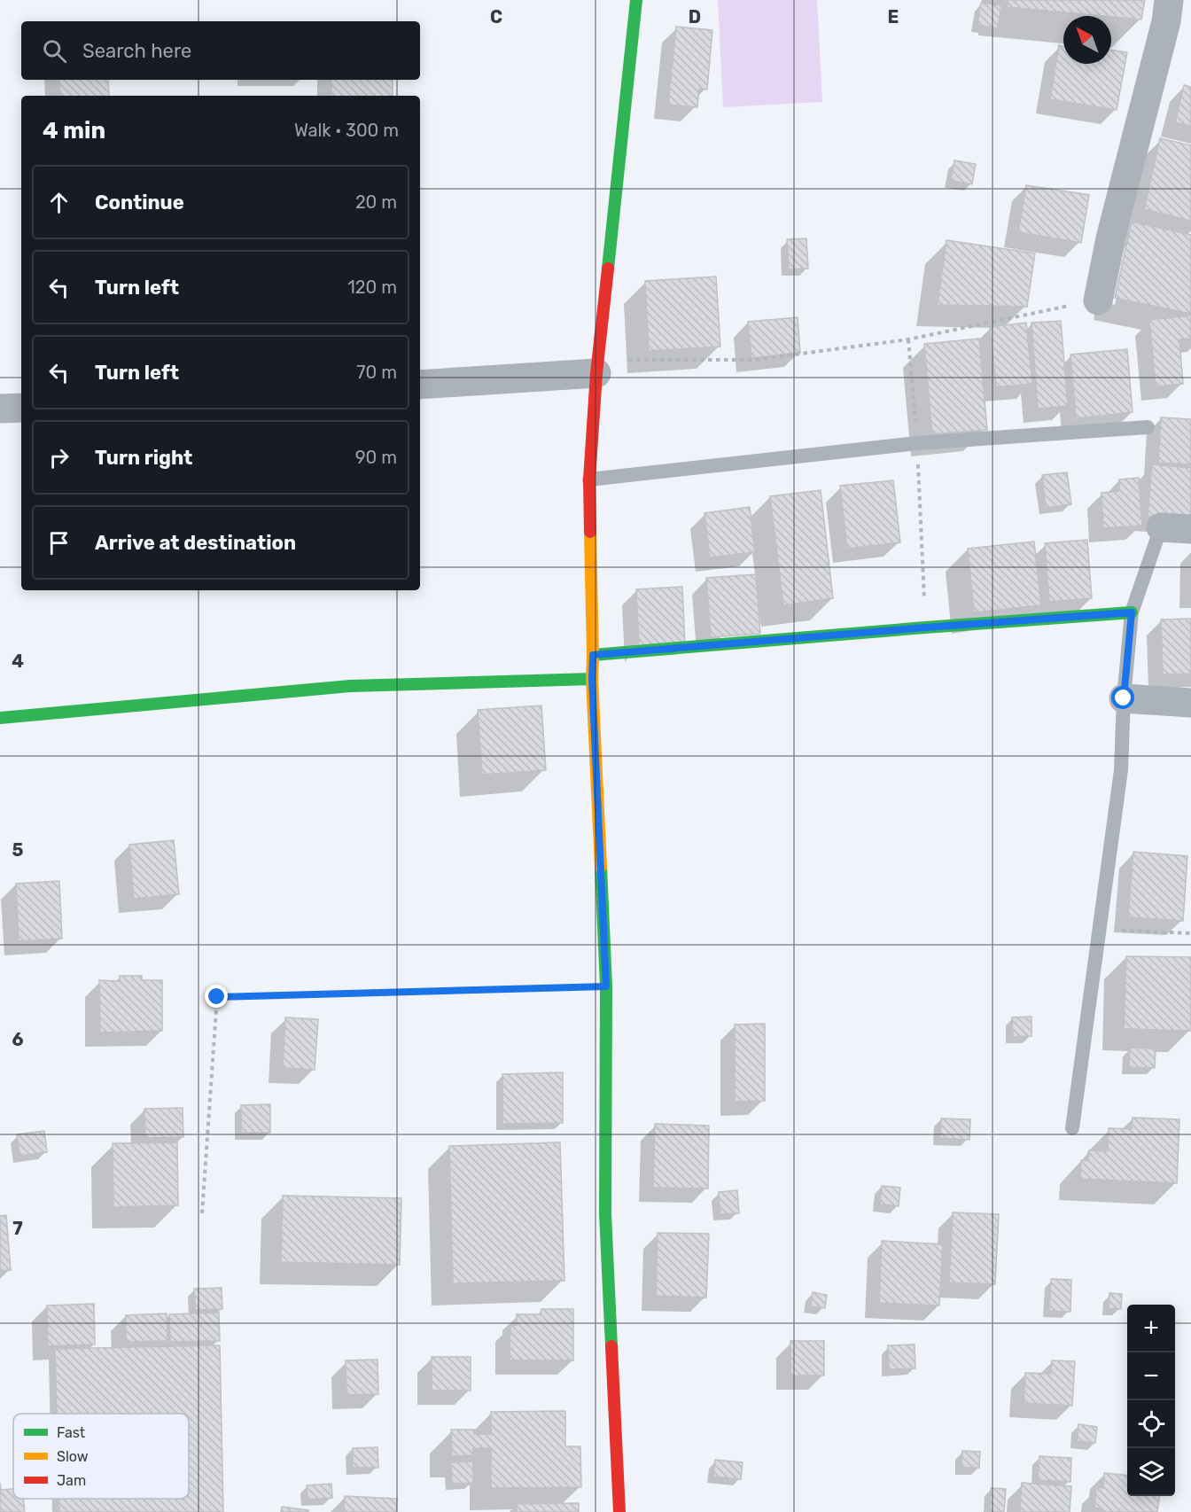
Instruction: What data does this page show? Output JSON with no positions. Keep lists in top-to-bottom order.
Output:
{
  "legend": ["Fast", "Slow", "Jam"],
  "north": "top left",
  "page": {
    "search": "Search here",
    "heading": ["4 min", "Walk · 300 m"],
    "list": [
      ["Continue", "20 m"],
      ["Turn left", "120 m"],
      ["Turn left", "70 m"],
      ["Turn right", "90 m"],
      "Arrive at destination"
    ],
    "map_buttons": ["+", "−"]
  },
  "grid": {
    "columns": ["C", "D", "E"],
    "rows": [
      "4",
      "5",
      "6",
      "7"
    ]
  }
}
